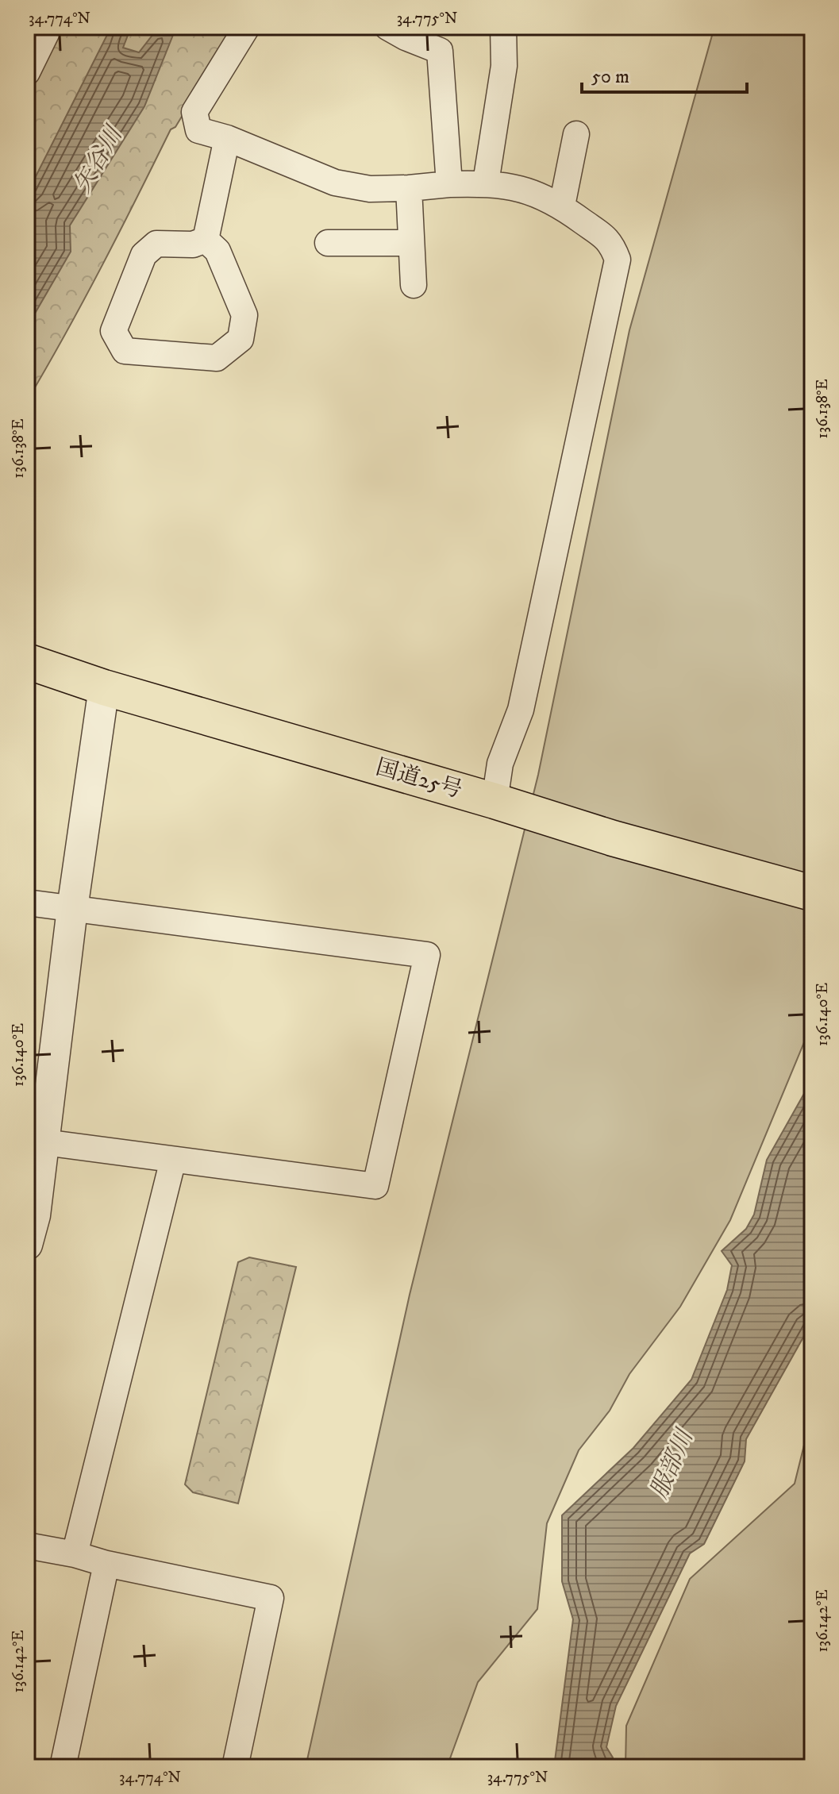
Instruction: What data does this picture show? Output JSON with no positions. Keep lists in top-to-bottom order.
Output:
{
  "streets": {
    "highway": ["国道25号"]
  },
  "water": ["矢谷川", "服部川"],
  "scale_bar": "50 m",
  "coordinates": [
    "34.774°N",
    "34.775°N",
    "136.138°E",
    "136.140°E",
    "136.142°E"
  ]
}
